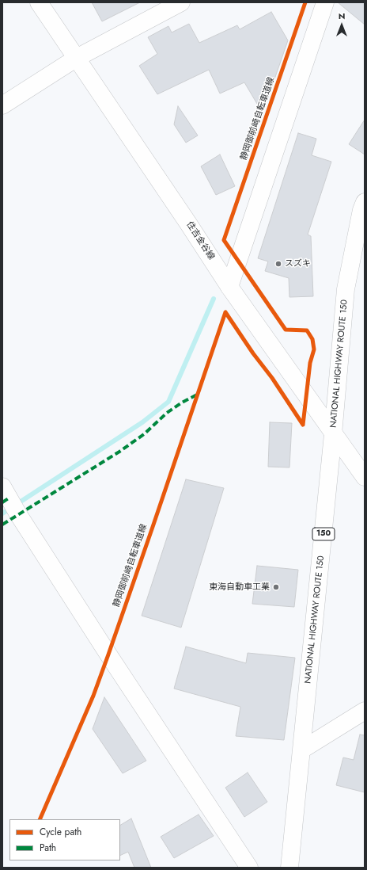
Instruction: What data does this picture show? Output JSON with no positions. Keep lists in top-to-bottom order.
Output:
{
  "streets": {
    "main road": ["住吉金谷線", "NATIONAL HIGHWAY ROUTE 150", "150"],
    "cycle path": ["静岡御前崎自転車道線"]
  },
  "crossings": [
    ["住吉金谷線", "NATIONAL HIGHWAY ROUTE 150"]
  ],
  "places": ["スズキ", "東海自動車工業"],
  "legend": ["Cycle path", "Path"],
  "north": "top"
}
